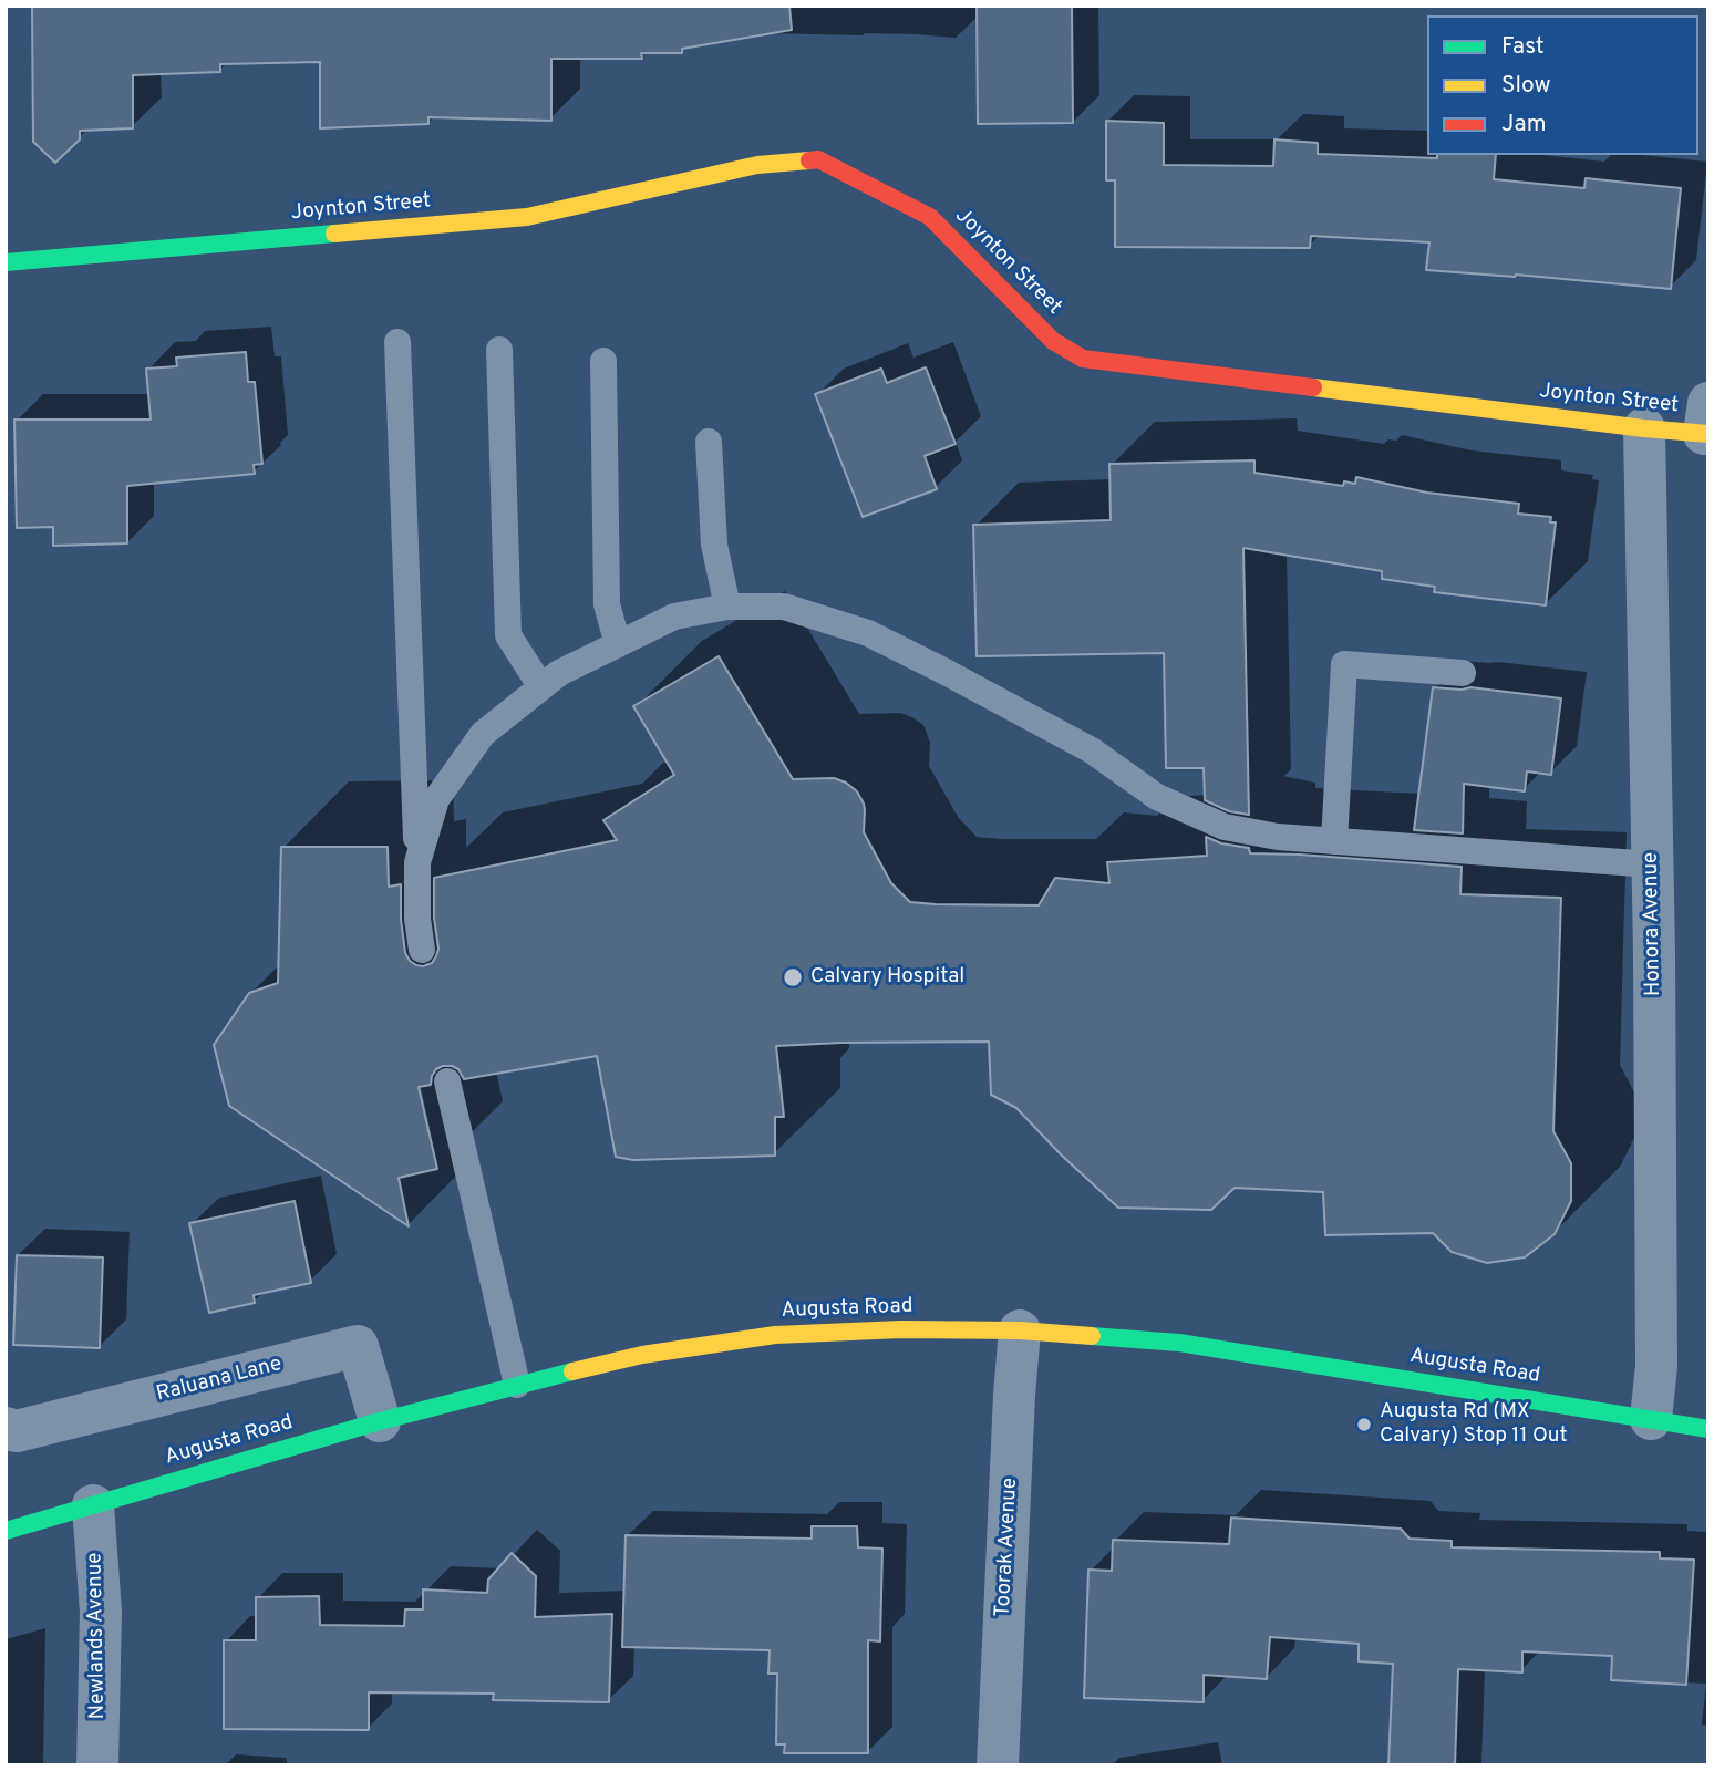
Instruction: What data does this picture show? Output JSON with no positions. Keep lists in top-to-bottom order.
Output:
{
  "streets": {
    "street": [
      "Joynton Street",
      "Honora Avenue",
      "Augusta Road",
      "Raluana Lane",
      "Toorak Avenue",
      "Newlands Avenue"
    ]
  },
  "crossings": [
    ["Joynton Street", "Honora Avenue"],
    ["Honora Avenue", "Augusta Road"],
    ["Augusta Road", "Raluana Lane"],
    ["Augusta Road", "Toorak Avenue"],
    ["Augusta Road", "Newlands Avenue"]
  ],
  "places": ["Calvary Hospital", "Augusta Rd (MX Calvary) Stop 11 Out"],
  "legend": ["Fast", "Slow", "Jam"]
}
